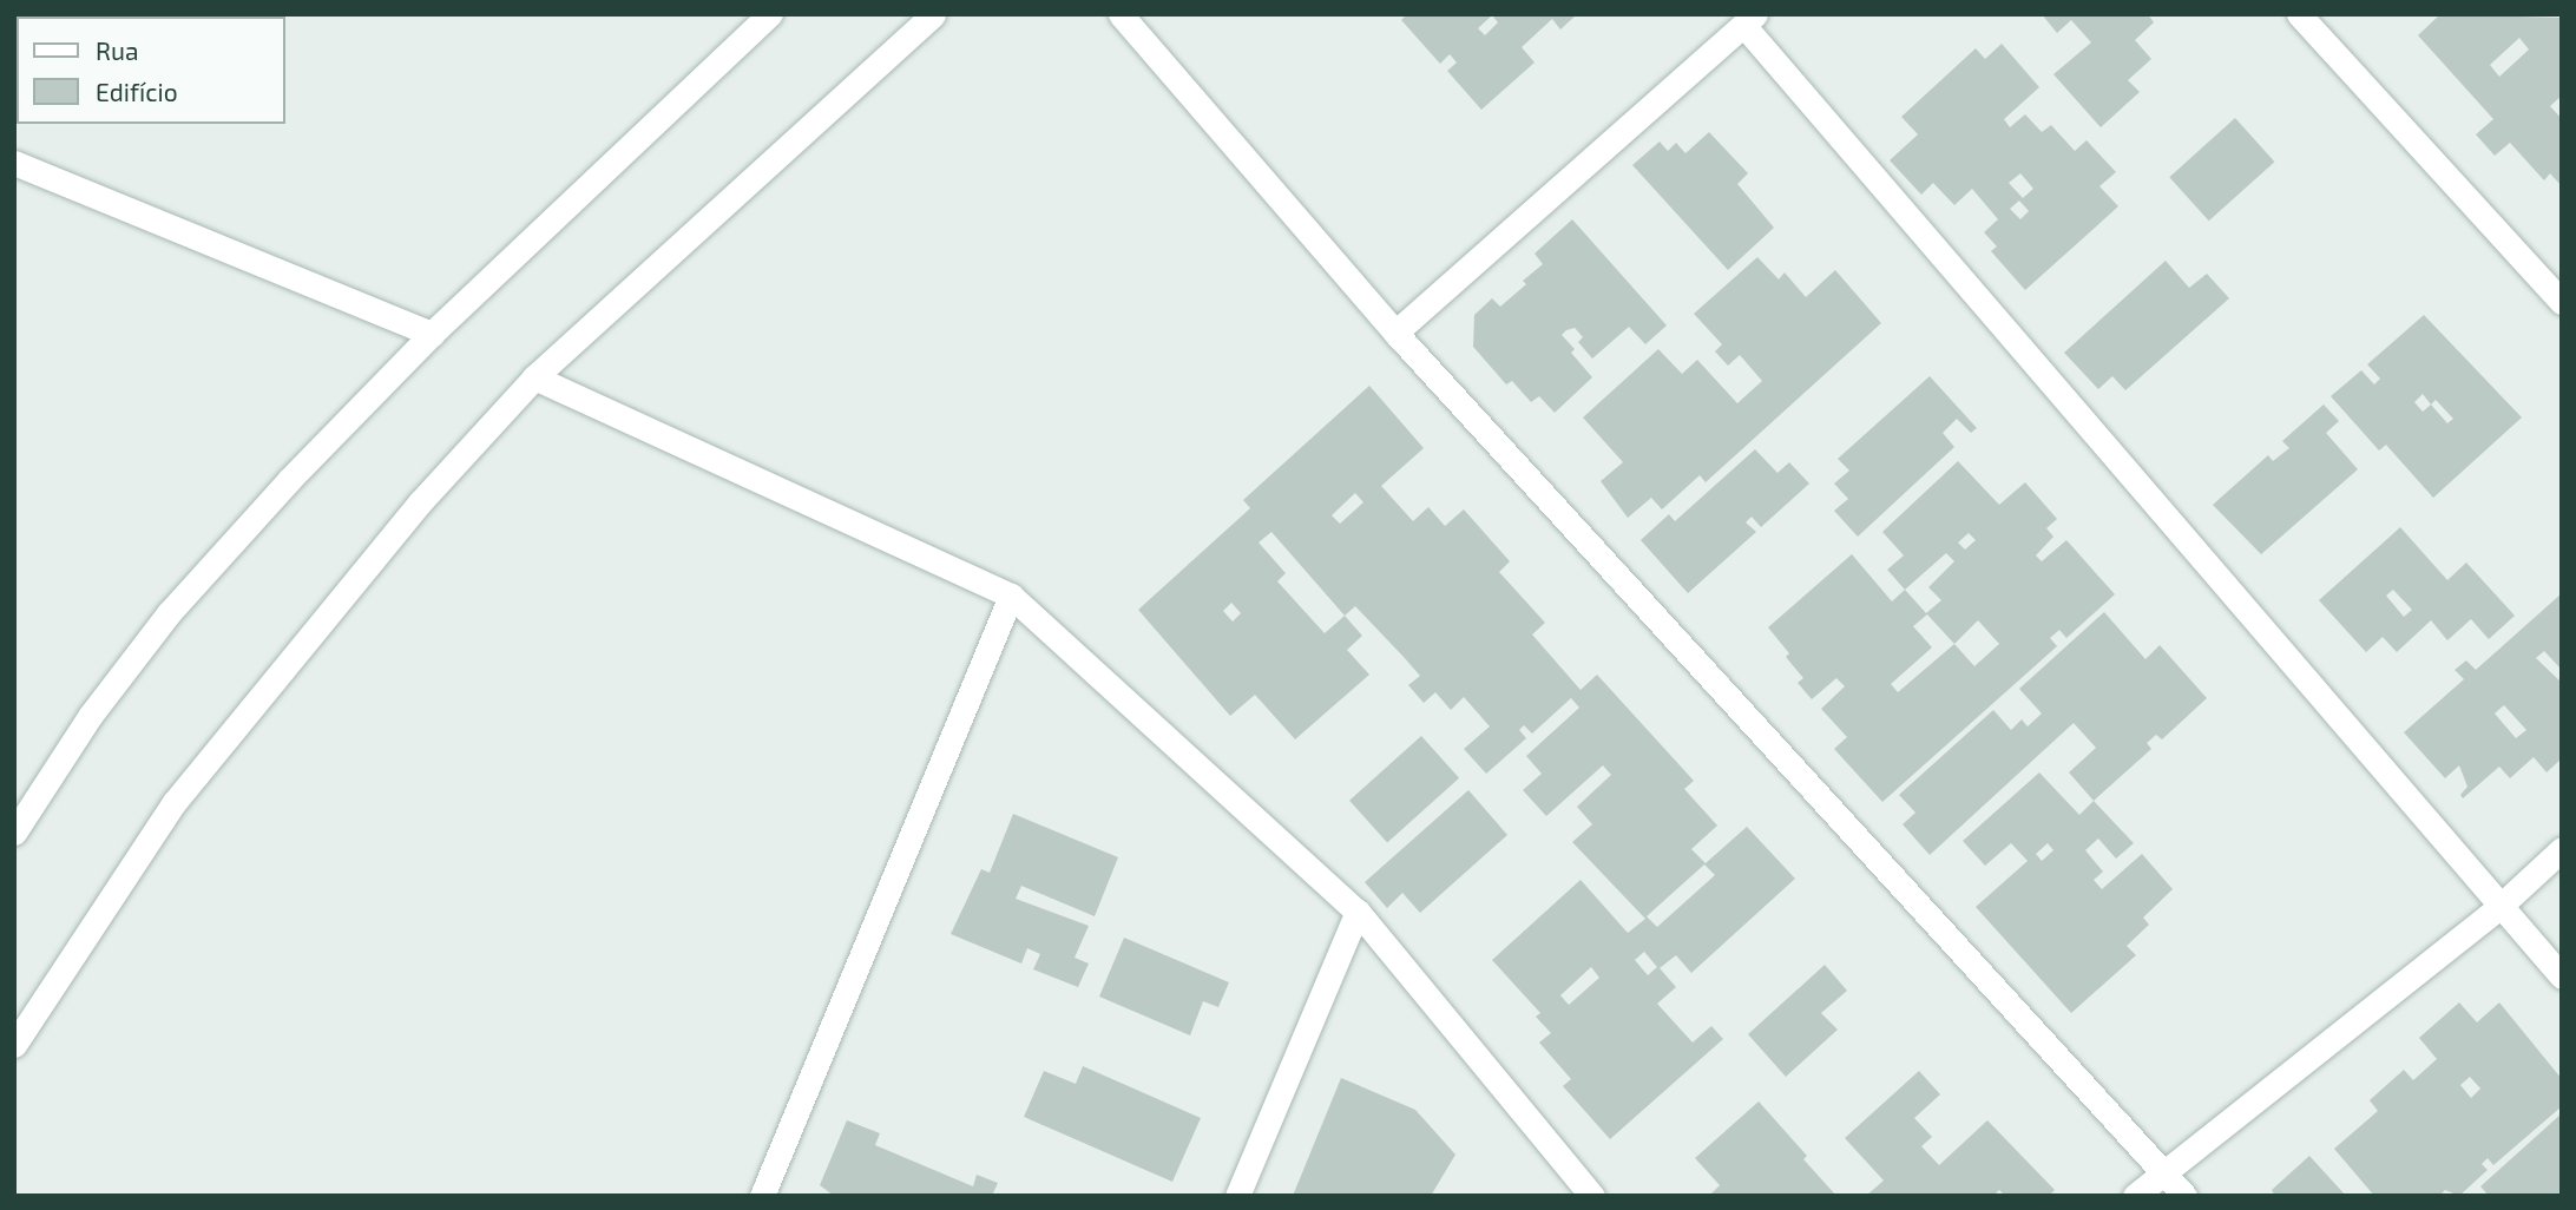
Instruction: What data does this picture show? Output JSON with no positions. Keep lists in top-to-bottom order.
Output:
{
  "legend": ["Rua", "Edifício"]
}
